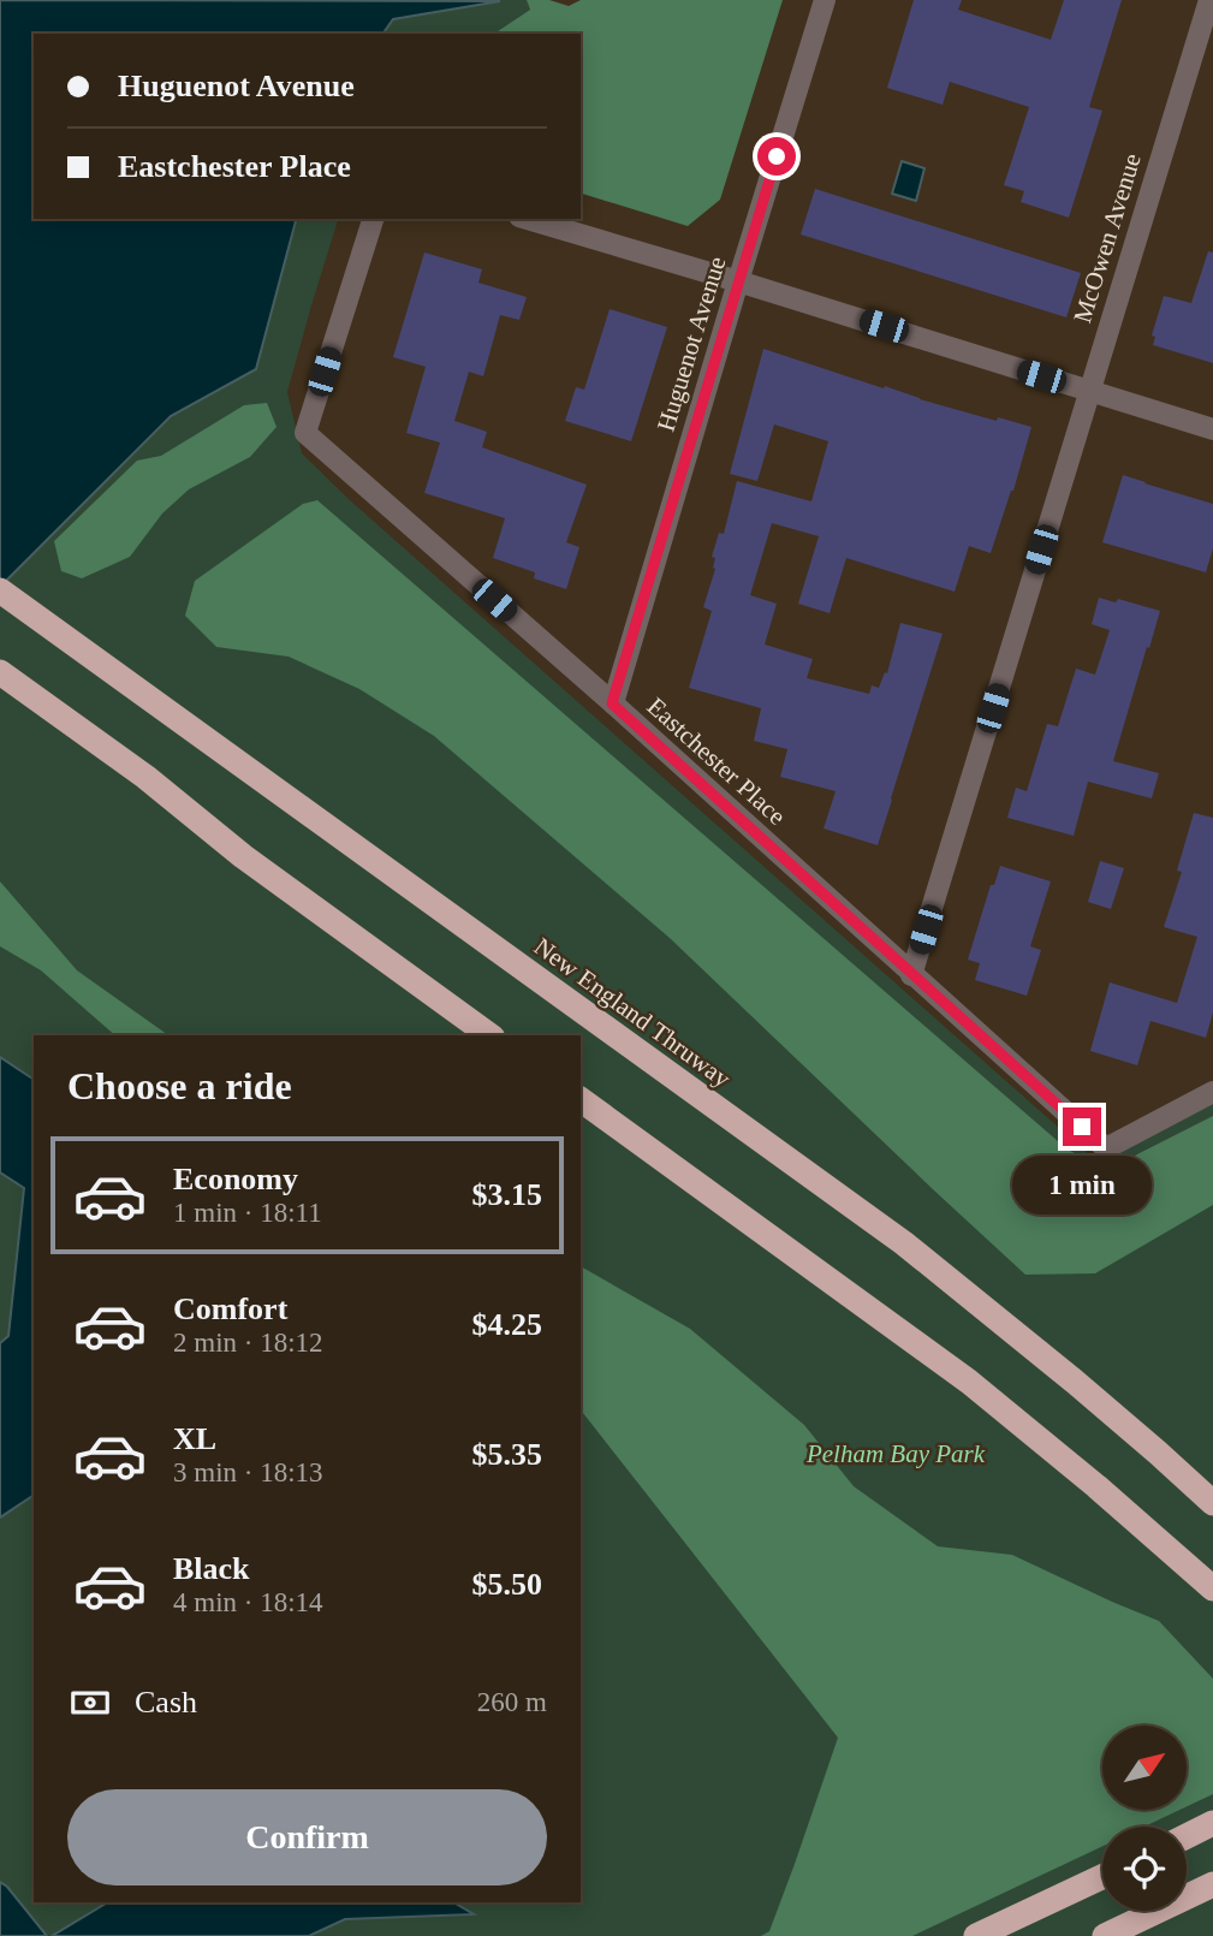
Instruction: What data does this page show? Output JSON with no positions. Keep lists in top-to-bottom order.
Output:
{
  "streets": {
    "highway": ["New England Thruway"],
    "street": ["McOwen Avenue", "Huguenot Avenue", "Eastchester Place"]
  },
  "crossings": [
    ["McOwen Avenue", "Eastchester Place"],
    ["Huguenot Avenue", "Eastchester Place"]
  ],
  "parks": ["Pelham Bay Park"],
  "north": "top right",
  "page": {
    "banner": ["Huguenot Avenue", "Eastchester Place"],
    "heading": "Choose a ride",
    "list": [
      {
        "name": "Economy",
        "note": "1 min · 18:11",
        "value": "$3.15"
      },
      {
        "name": "Comfort",
        "note": "2 min · 18:12",
        "value": "$4.25"
      },
      {
        "name": "XL",
        "note": "3 min · 18:13",
        "value": "$5.35"
      },
      {
        "name": "Black",
        "note": "4 min · 18:14",
        "value": "$5.50"
      }
    ],
    "bubble": "1 min",
    "pay": ["Cash", "260 m"],
    "buttons": "Confirm"
  }
}
